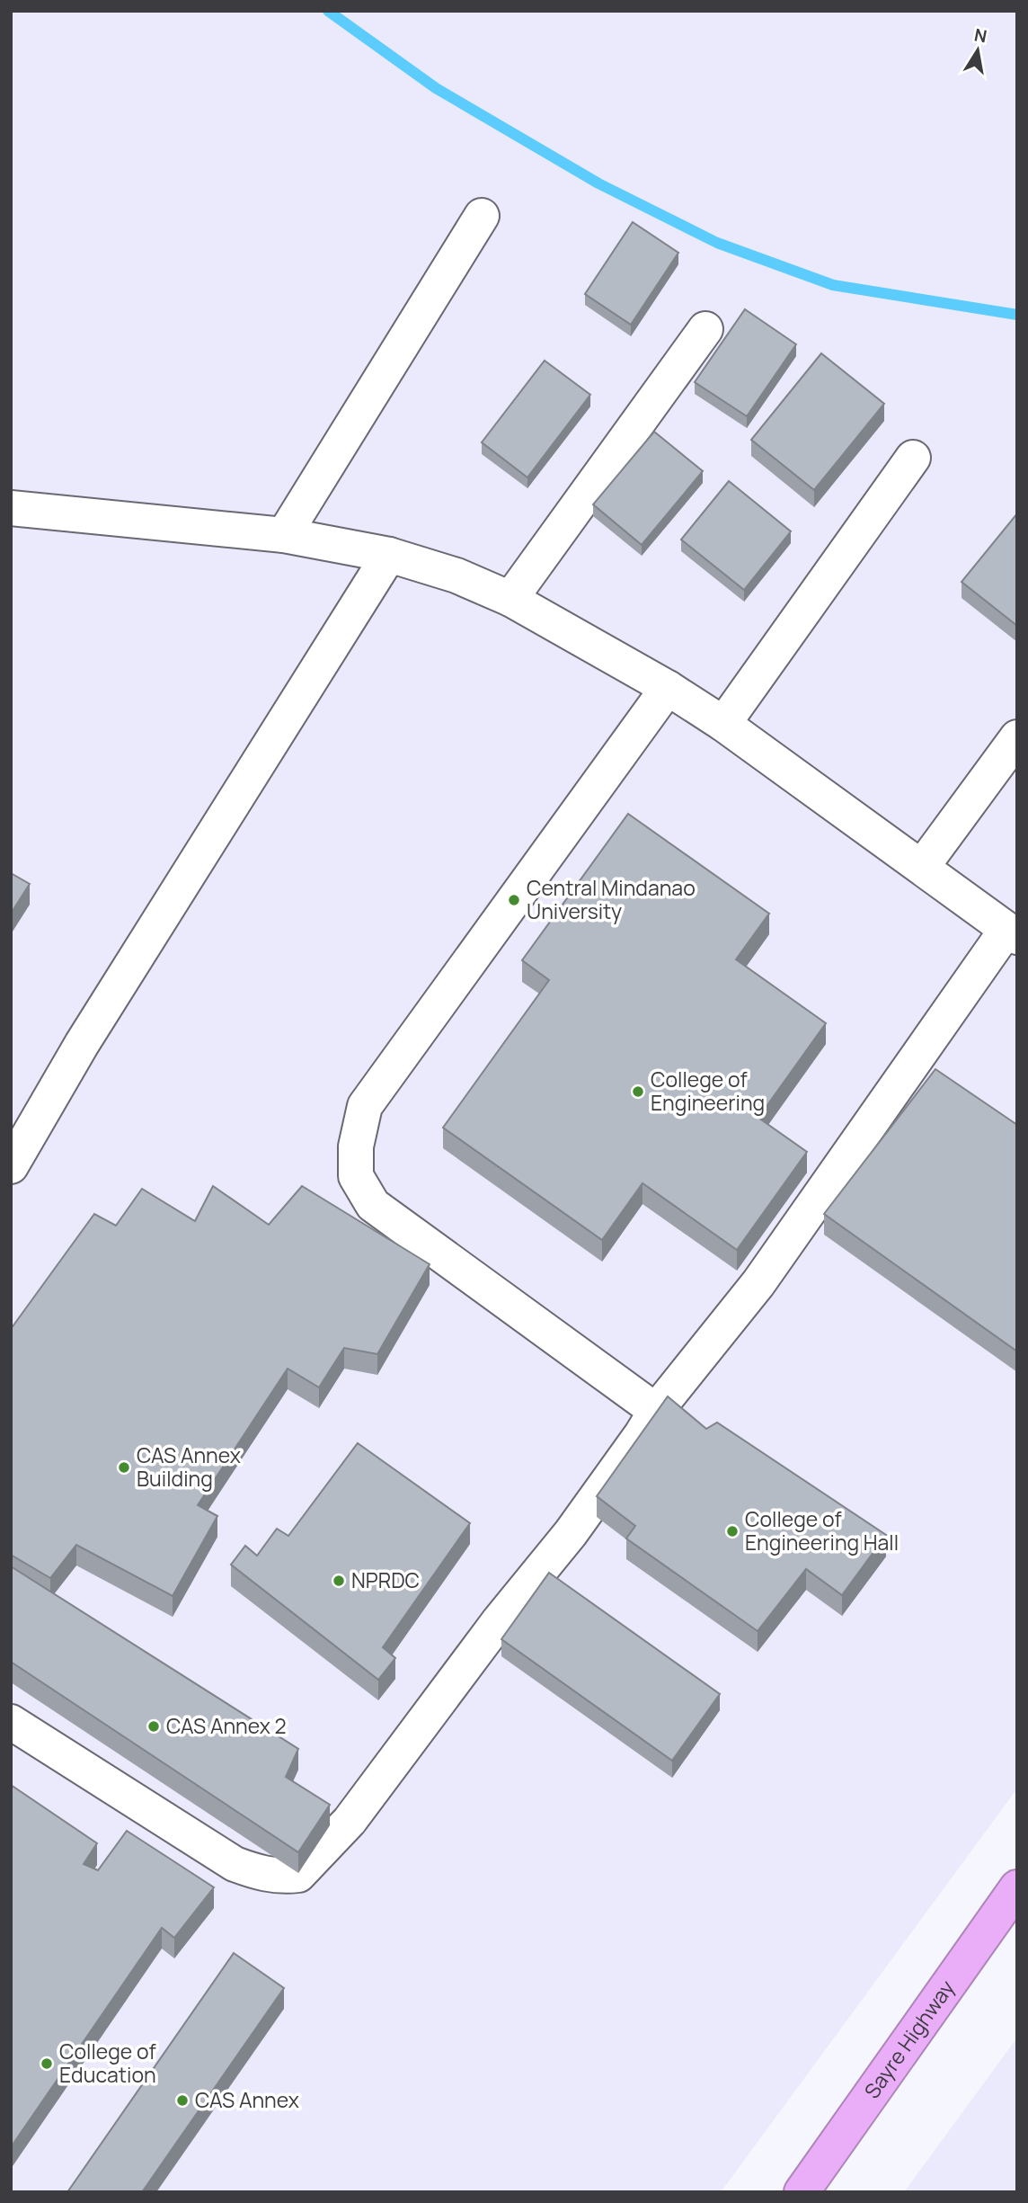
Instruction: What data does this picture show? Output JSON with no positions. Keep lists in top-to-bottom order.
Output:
{
  "streets": {
    "highway": ["Sayre Highway"]
  },
  "places": [
    "Central Mindanao University",
    "College of Engineering",
    "CAS Annex Building",
    "College of Engineering Hall",
    "NPRDC",
    "CAS Annex 2",
    "College of Education",
    "CAS Annex"
  ],
  "north": "top"
}
